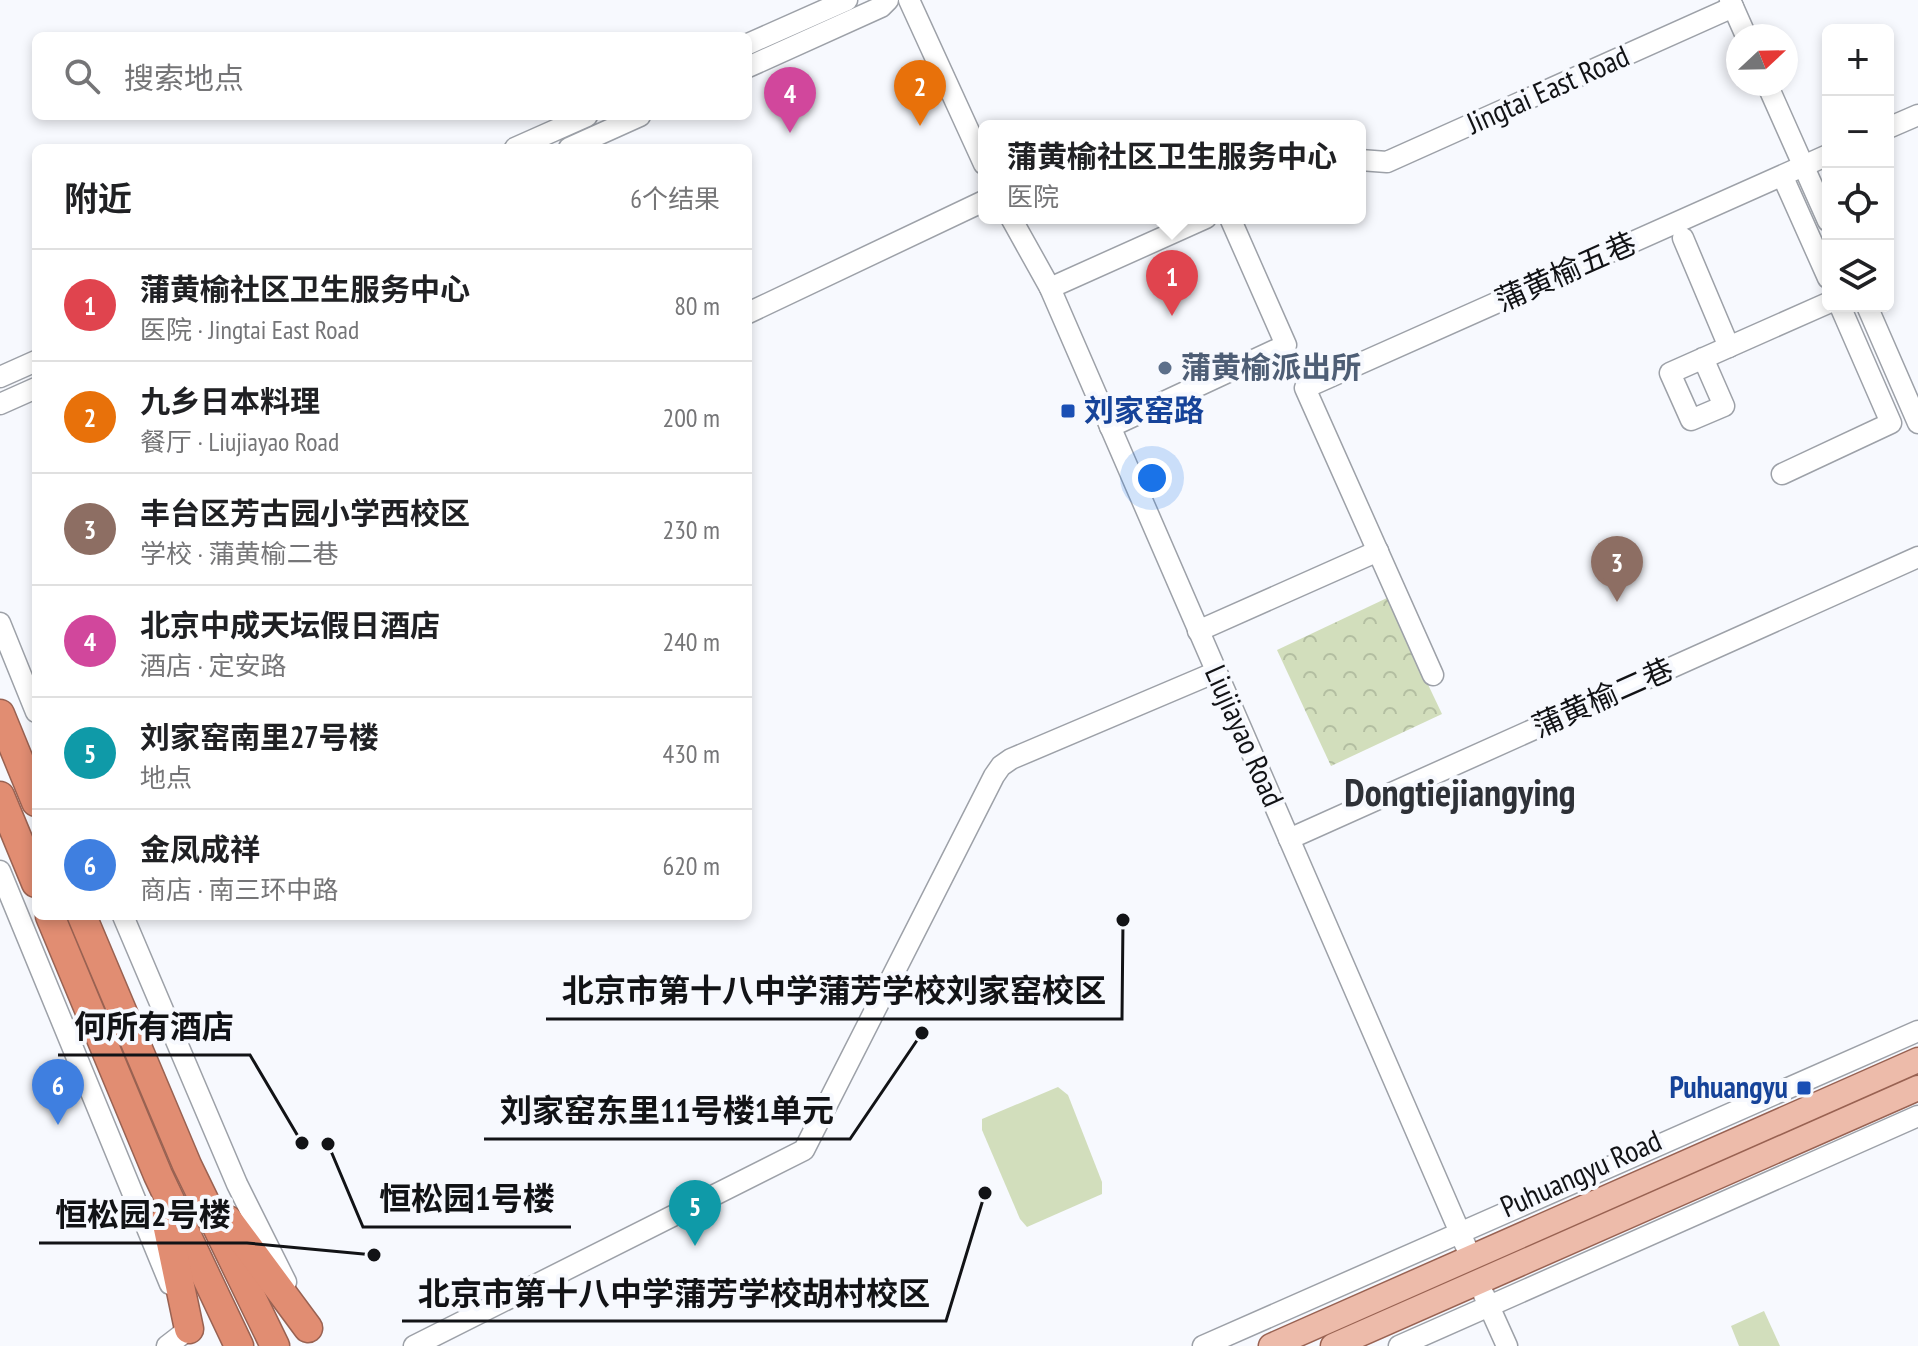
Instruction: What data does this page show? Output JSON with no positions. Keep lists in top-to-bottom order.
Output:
{
  "streets": {
    "main road": ["Puhuangyu Road"],
    "street": [
      "Jingtai East Road",
      "蒲黄榆五巷",
      "蒲黄榆二巷",
      "Liujiayao Road"
    ]
  },
  "crossings": [
    ["蒲黄榆二巷", "Liujiayao Road"],
    ["Liujiayao Road", "Puhuangyu Road"]
  ],
  "districts": ["Dongtiejiangying"],
  "places": {
    "other": [
      "蒲黄榆派出所",
      "北京市第十八中学蒲芳学校刘家窑校区",
      "刘家窑东里11号楼1单元",
      "何所有酒店",
      "恒松园1号楼",
      "北京市第十八中学蒲芳学校胡村校区",
      "恒松园2号楼"
    ],
    "transit": ["刘家窑路", "Puhuangyu"]
  },
  "north": "right",
  "page": {
    "map_buttons": ["+", "−"],
    "search": "搜索地点",
    "pins": [
      "2",
      "4",
      "1",
      "3",
      "6",
      "5"
    ],
    "popup": ["蒲黄榆社区卫生服务中心", "医院"],
    "heading": ["附近", "6个结果"],
    "list": [
      {
        "mark": "1",
        "name": "蒲黄榆社区卫生服务中心",
        "note": "医院 · Jingtai East Road",
        "value": "80 m"
      },
      {
        "mark": "2",
        "name": "九乡日本料理",
        "note": "餐厅 · Liujiayao Road",
        "value": "200 m"
      },
      {
        "mark": "3",
        "name": "丰台区芳古园小学西校区",
        "note": "学校 · 蒲黄榆二巷",
        "value": "230 m"
      },
      {
        "mark": "4",
        "name": "北京中成天坛假日酒店",
        "note": "酒店 · 定安路",
        "value": "240 m"
      },
      {
        "mark": "5",
        "name": "刘家窑南里27号楼",
        "note": "地点",
        "value": "430 m"
      },
      {
        "mark": "6",
        "name": "金凤成祥",
        "note": "商店 · 南三环中路",
        "value": "620 m"
      }
    ]
  }
}
